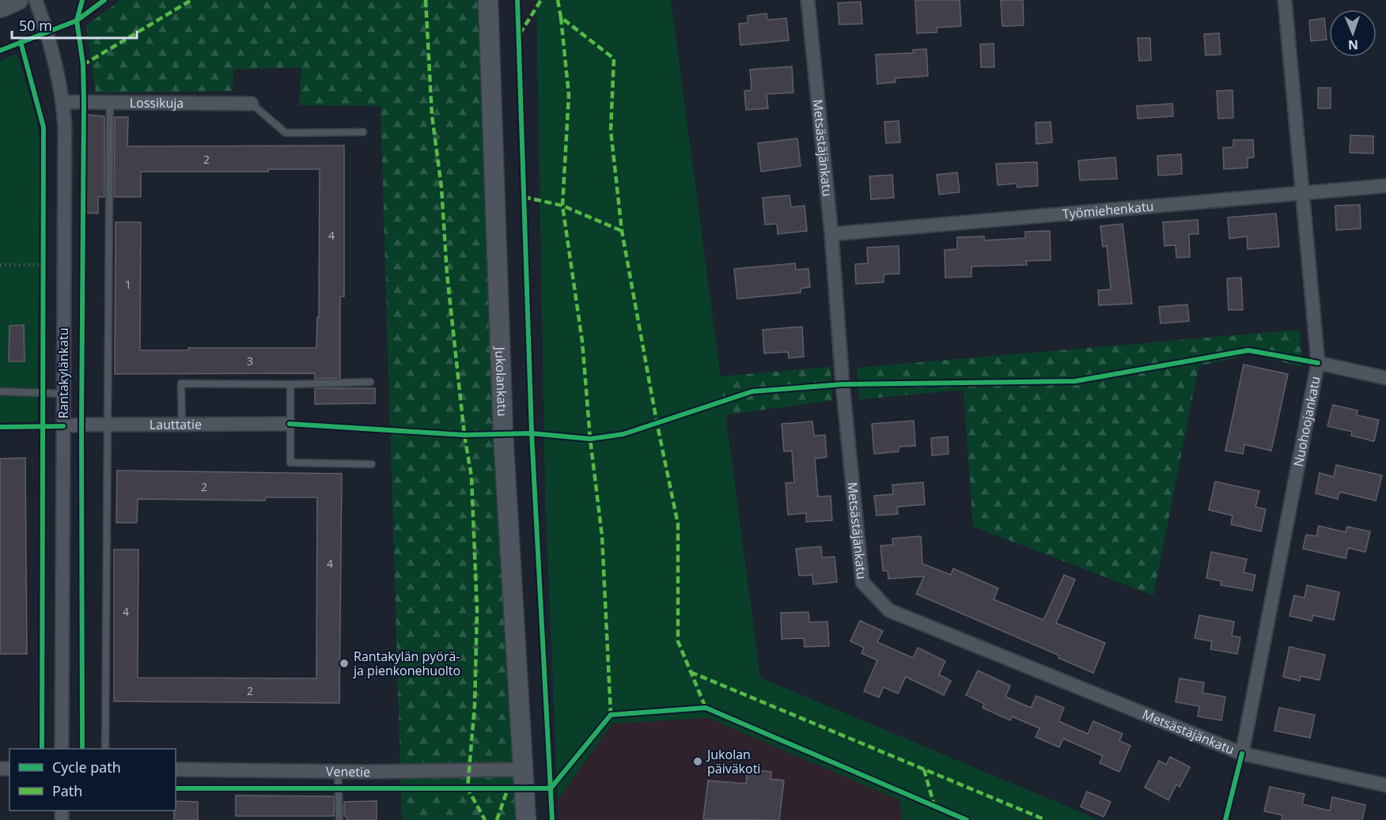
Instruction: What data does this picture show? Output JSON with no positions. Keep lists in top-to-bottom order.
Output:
{
  "streets": {
    "main road": ["Jukolankatu"],
    "street": [
      "Lossikuja",
      "Metsästäjänkatu",
      "Työmiehenkatu",
      "Rantakylänkatu",
      "Nuohoojankatu",
      "Lauttatie",
      "Venetie"
    ]
  },
  "crossings": [
    ["Lossikuja", "Rantakylänkatu"],
    ["Metsästäjänkatu", "Työmiehenkatu"],
    ["Metsästäjänkatu", "Nuohoojankatu"],
    ["Työmiehenkatu", "Nuohoojankatu"],
    ["Rantakylänkatu", "Lauttatie"],
    ["Jukolankatu", "Venetie"]
  ],
  "places": ["Rantakylän pyörä- ja pienkonehuolto", "Jukolan päiväkoti"],
  "house_numbers": [
    "2",
    "4",
    "1",
    "3",
    "2",
    "4",
    "4",
    "2"
  ],
  "legend": ["Cycle path", "Path"],
  "scale_bar": "50 m",
  "north": "bottom"
}
